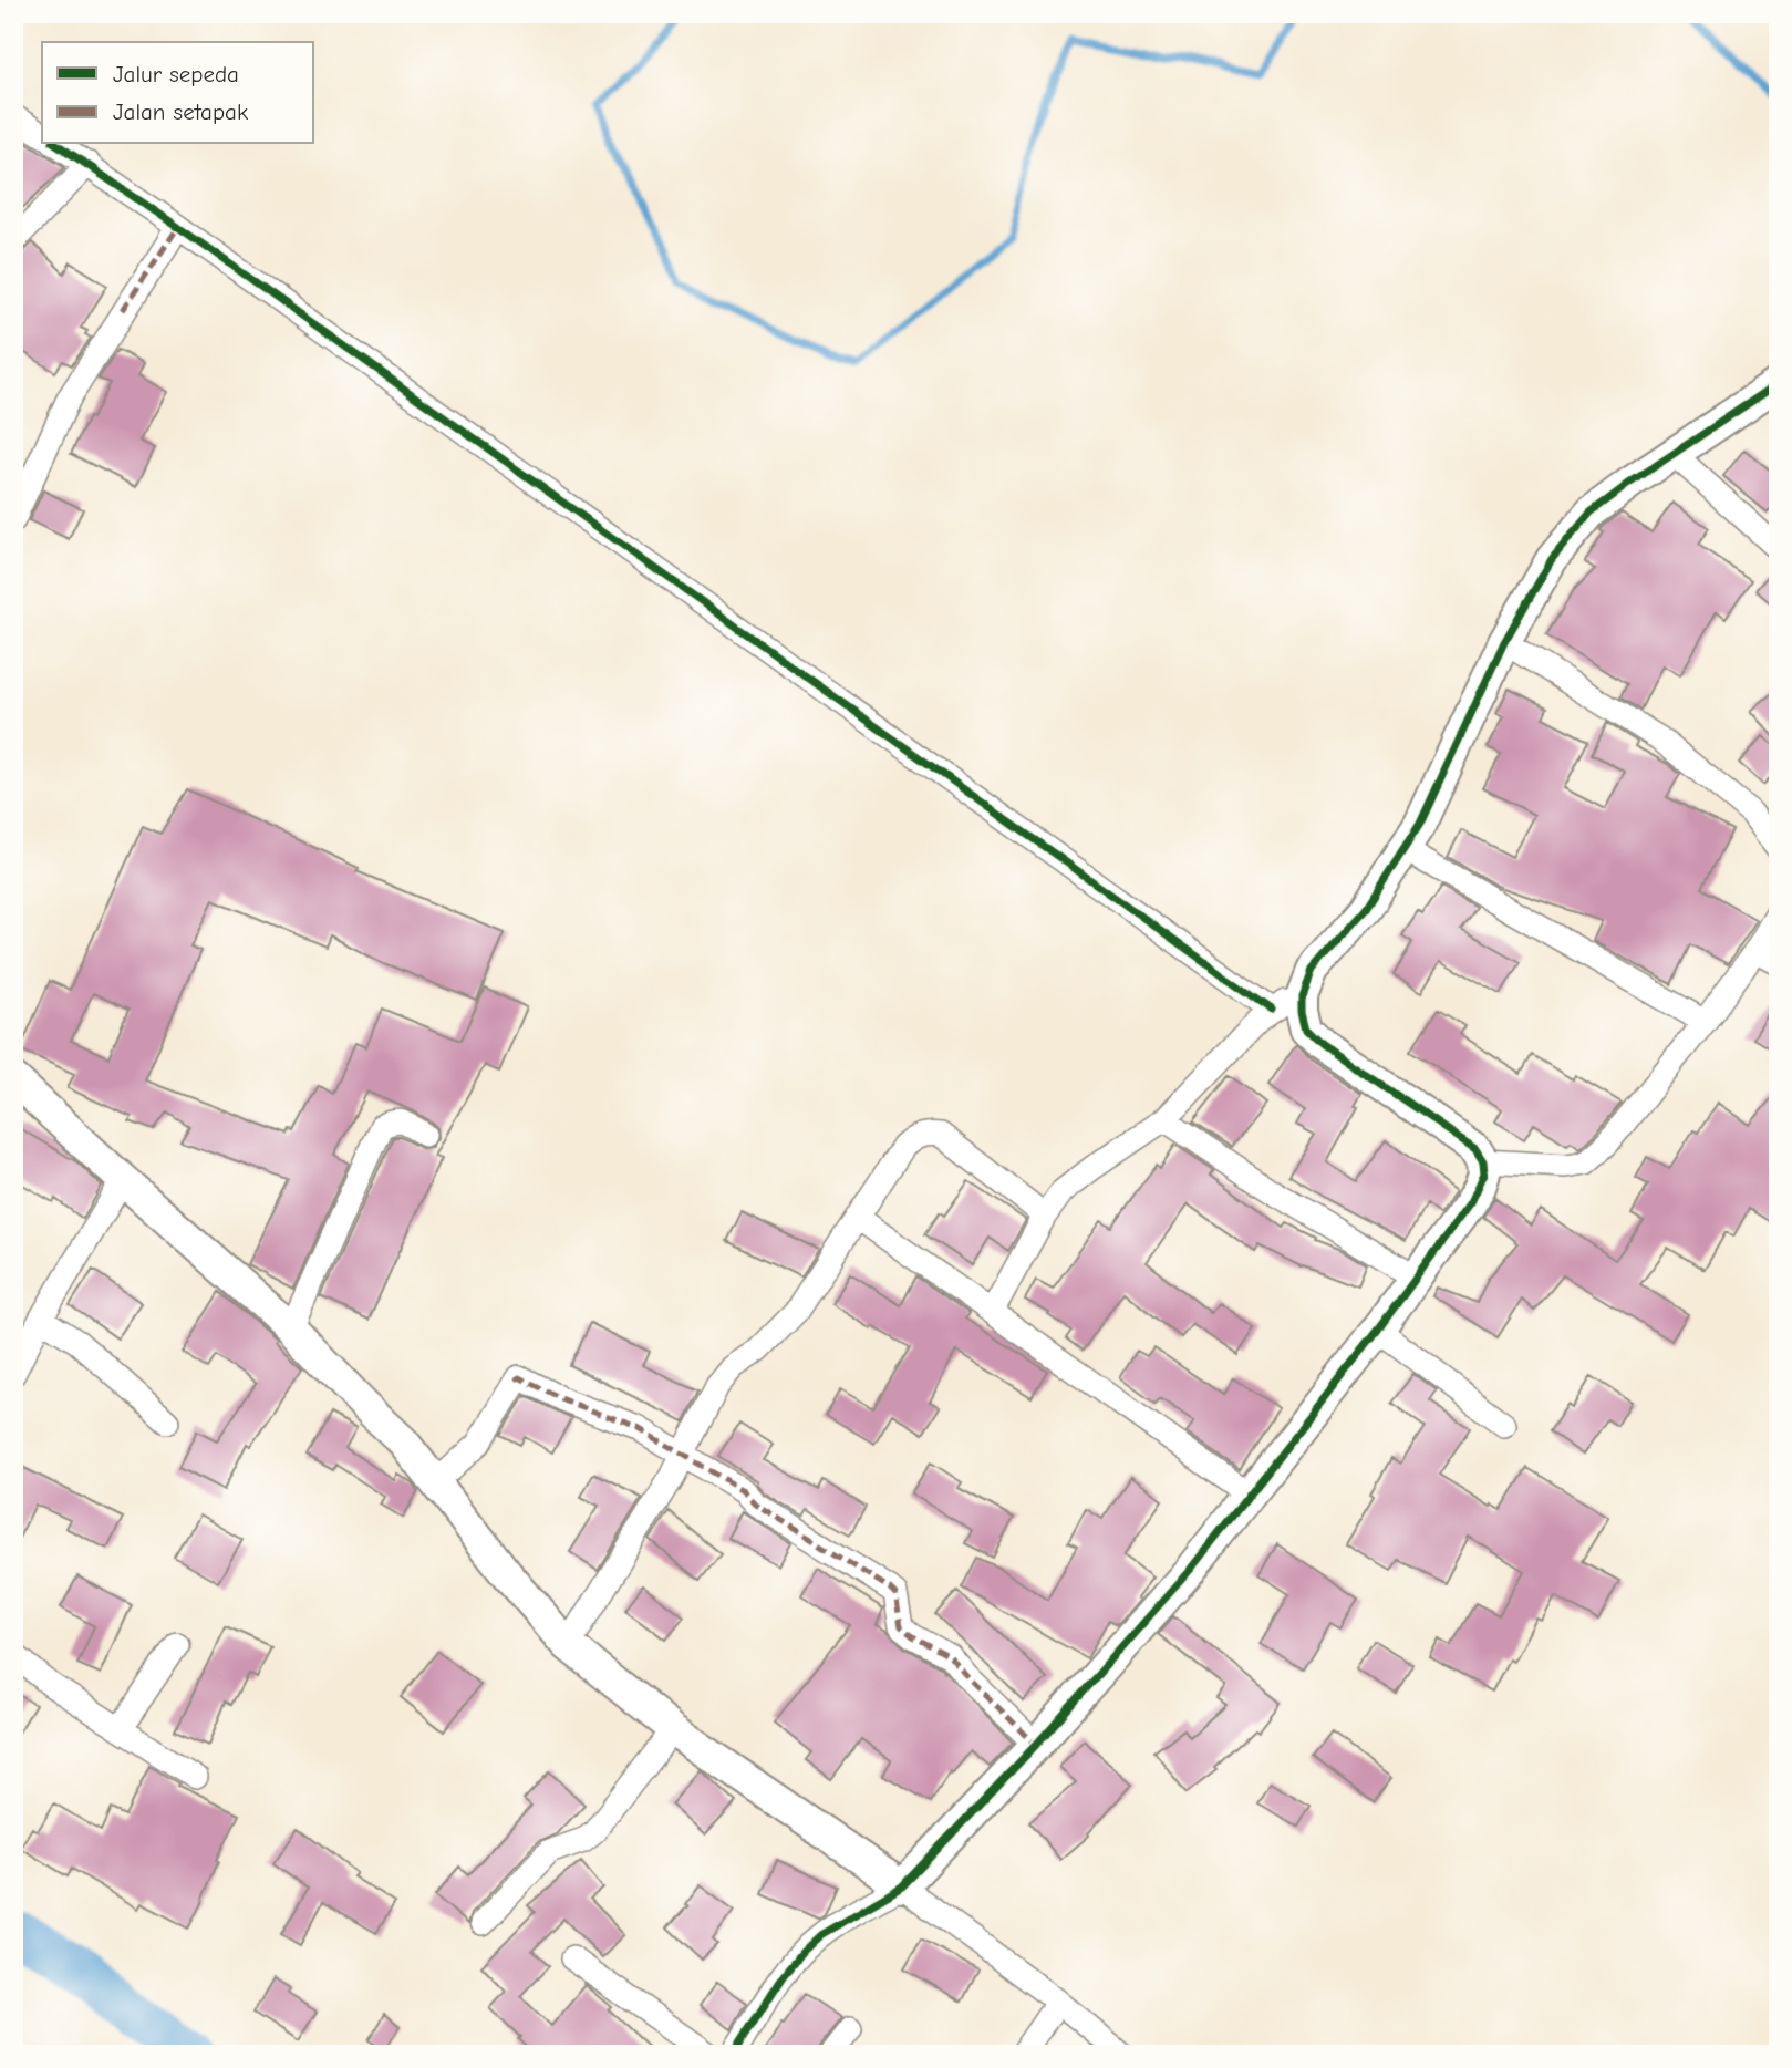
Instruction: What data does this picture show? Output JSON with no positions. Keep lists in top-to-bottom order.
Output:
{
  "legend": ["Jalur sepeda", "Jalan setapak"]
}
